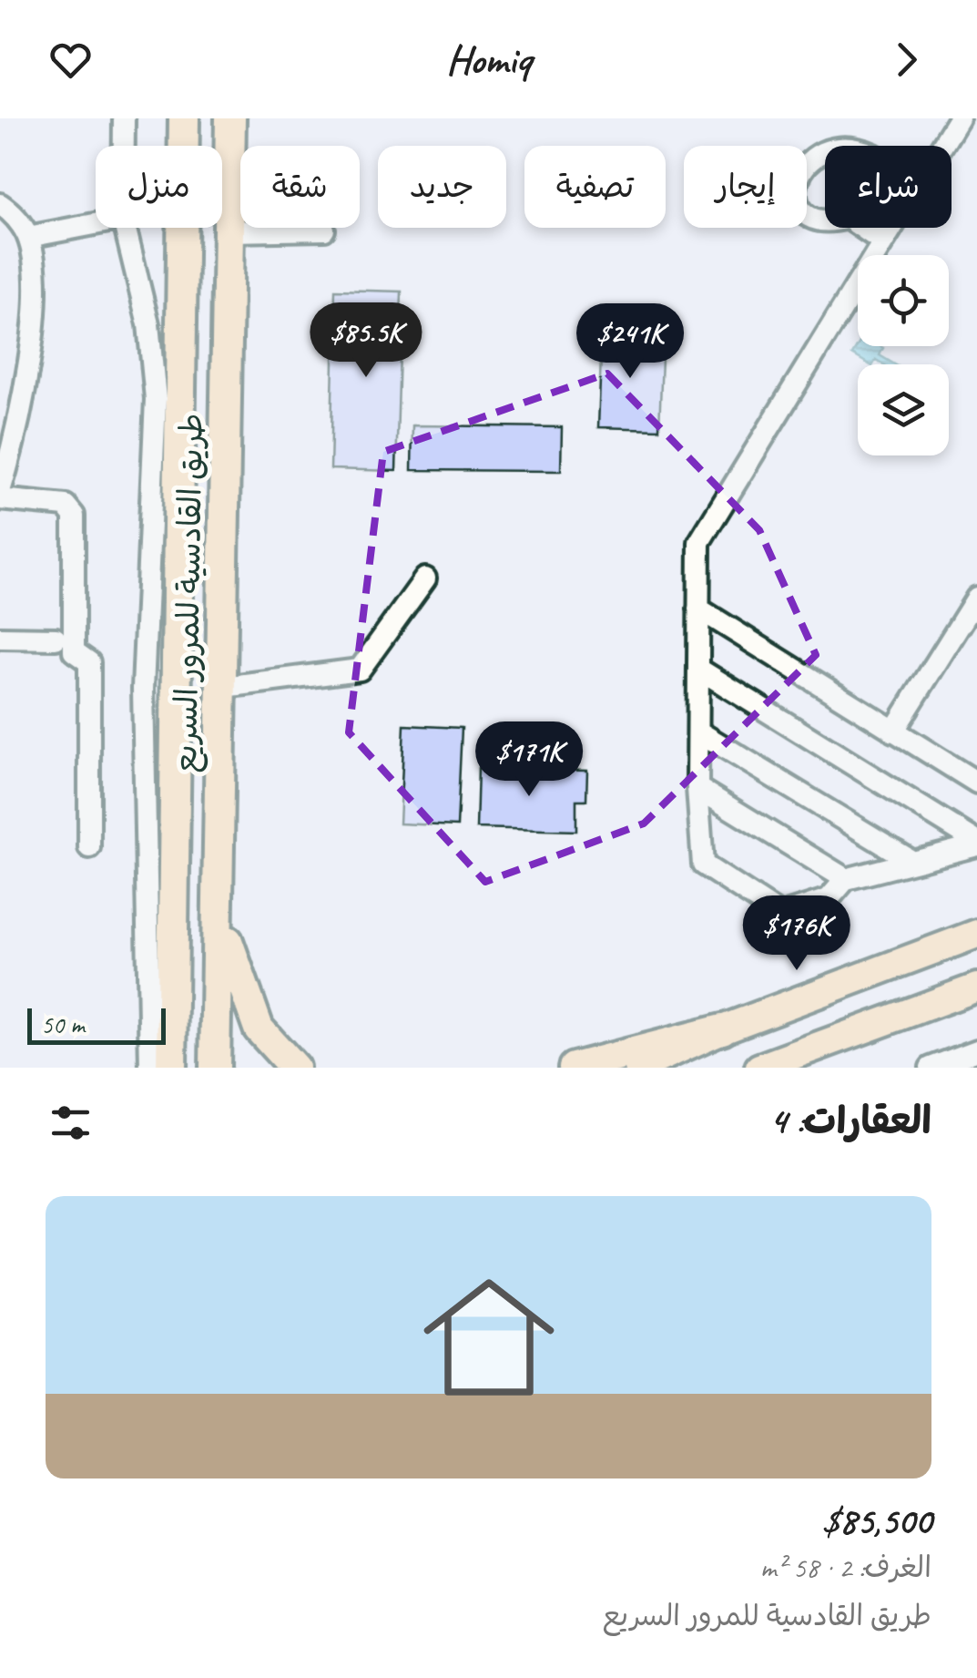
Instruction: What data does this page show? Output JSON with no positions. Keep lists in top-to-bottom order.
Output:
{
  "streets": {
    "highway": ["طريق القادسية للمرور السريع"]
  },
  "scale_bar": "50 m",
  "page": {
    "header": "Homiq",
    "chip": [
      "شراء",
      "إيجار",
      "تصفية",
      "جديد",
      "شقة",
      "منزل"
    ],
    "price": [
      "$85.5K",
      "$241K",
      "$171K",
      "$176K"
    ],
    "scale": "50 m",
    "heading": "العقارات: 4",
    "list": [
      {
        "name": "$85,500",
        "note": "الغرف: 2 · 58 m² · طريق القادسية للمرور السريع"
      }
    ]
  }
}
